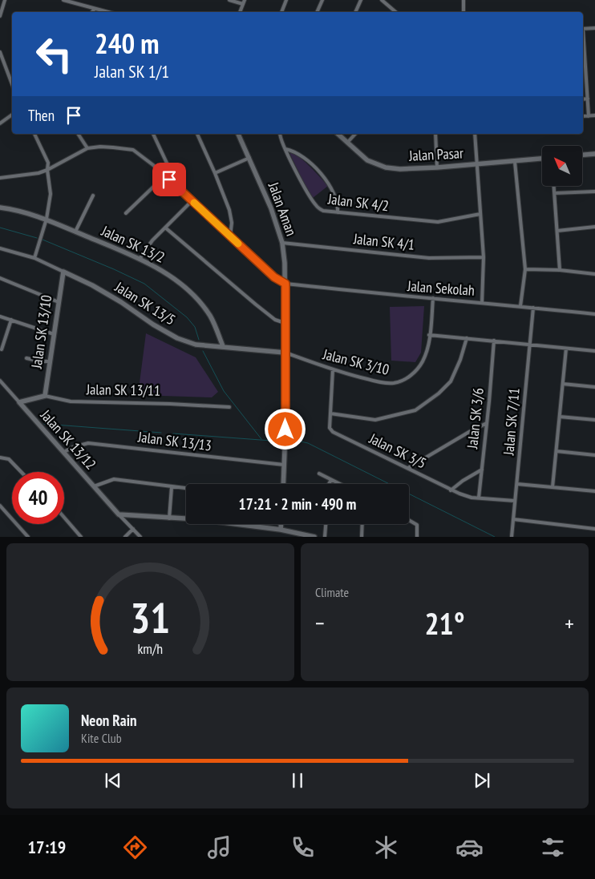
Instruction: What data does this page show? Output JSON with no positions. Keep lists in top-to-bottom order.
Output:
{
  "streets": {
    "street": [
      "Jalan Pasar",
      "Jalan SK 4/2",
      "Jalan Aman",
      "Jalan SK 4/1",
      "Jalan SK 13/2",
      "Jalan Sekolah",
      "Jalan SK 13/5",
      "Jalan SK 13/10",
      "Jalan SK 3/10",
      "Jalan SK 13/11",
      "Jalan SK 3/6",
      "Jalan SK 7/11",
      "Jalan SK 13/12",
      "Jalan SK 13/13",
      "Jalan SK 3/5"
    ]
  },
  "crossings": [
    ["Jalan Aman", "Jalan SK 4/1"],
    ["Jalan Aman", "Jalan Sekolah"],
    ["Jalan Aman", "Jalan SK 13/5"],
    ["Jalan Aman", "Jalan SK 3/10"],
    ["Jalan Aman", "Jalan SK 13/13"],
    ["Jalan SK 13/2", "Jalan SK 13/5"],
    ["Jalan Sekolah", "Jalan SK 3/10"],
    ["Jalan Sekolah", "Jalan SK 7/11"],
    ["Jalan SK 13/5", "Jalan SK 13/10"],
    ["Jalan SK 13/5", "Jalan SK 3/10"],
    ["Jalan SK 13/10", "Jalan SK 13/11"],
    ["Jalan SK 3/10", "Jalan SK 3/5"],
    ["Jalan SK 13/11", "Jalan SK 13/12"],
    ["Jalan SK 3/6", "Jalan SK 3/5"],
    ["Jalan SK 7/11", "Jalan SK 3/5"],
    ["Jalan SK 13/12", "Jalan SK 13/13"]
  ],
  "north": "top left",
  "page": {
    "turn": ["240 m", "Jalan SK 1/1"],
    "then": "Then",
    "limit": "40",
    "trip": "17:21 · 2 min · 490 m",
    "tile": "Climate",
    "heat": ["−", "21°", "+"],
    "song": ["Neon Rain", "Kite Club"],
    "tabs": "17:19",
    "gauge": ["31", "km/h"]
  }
}
